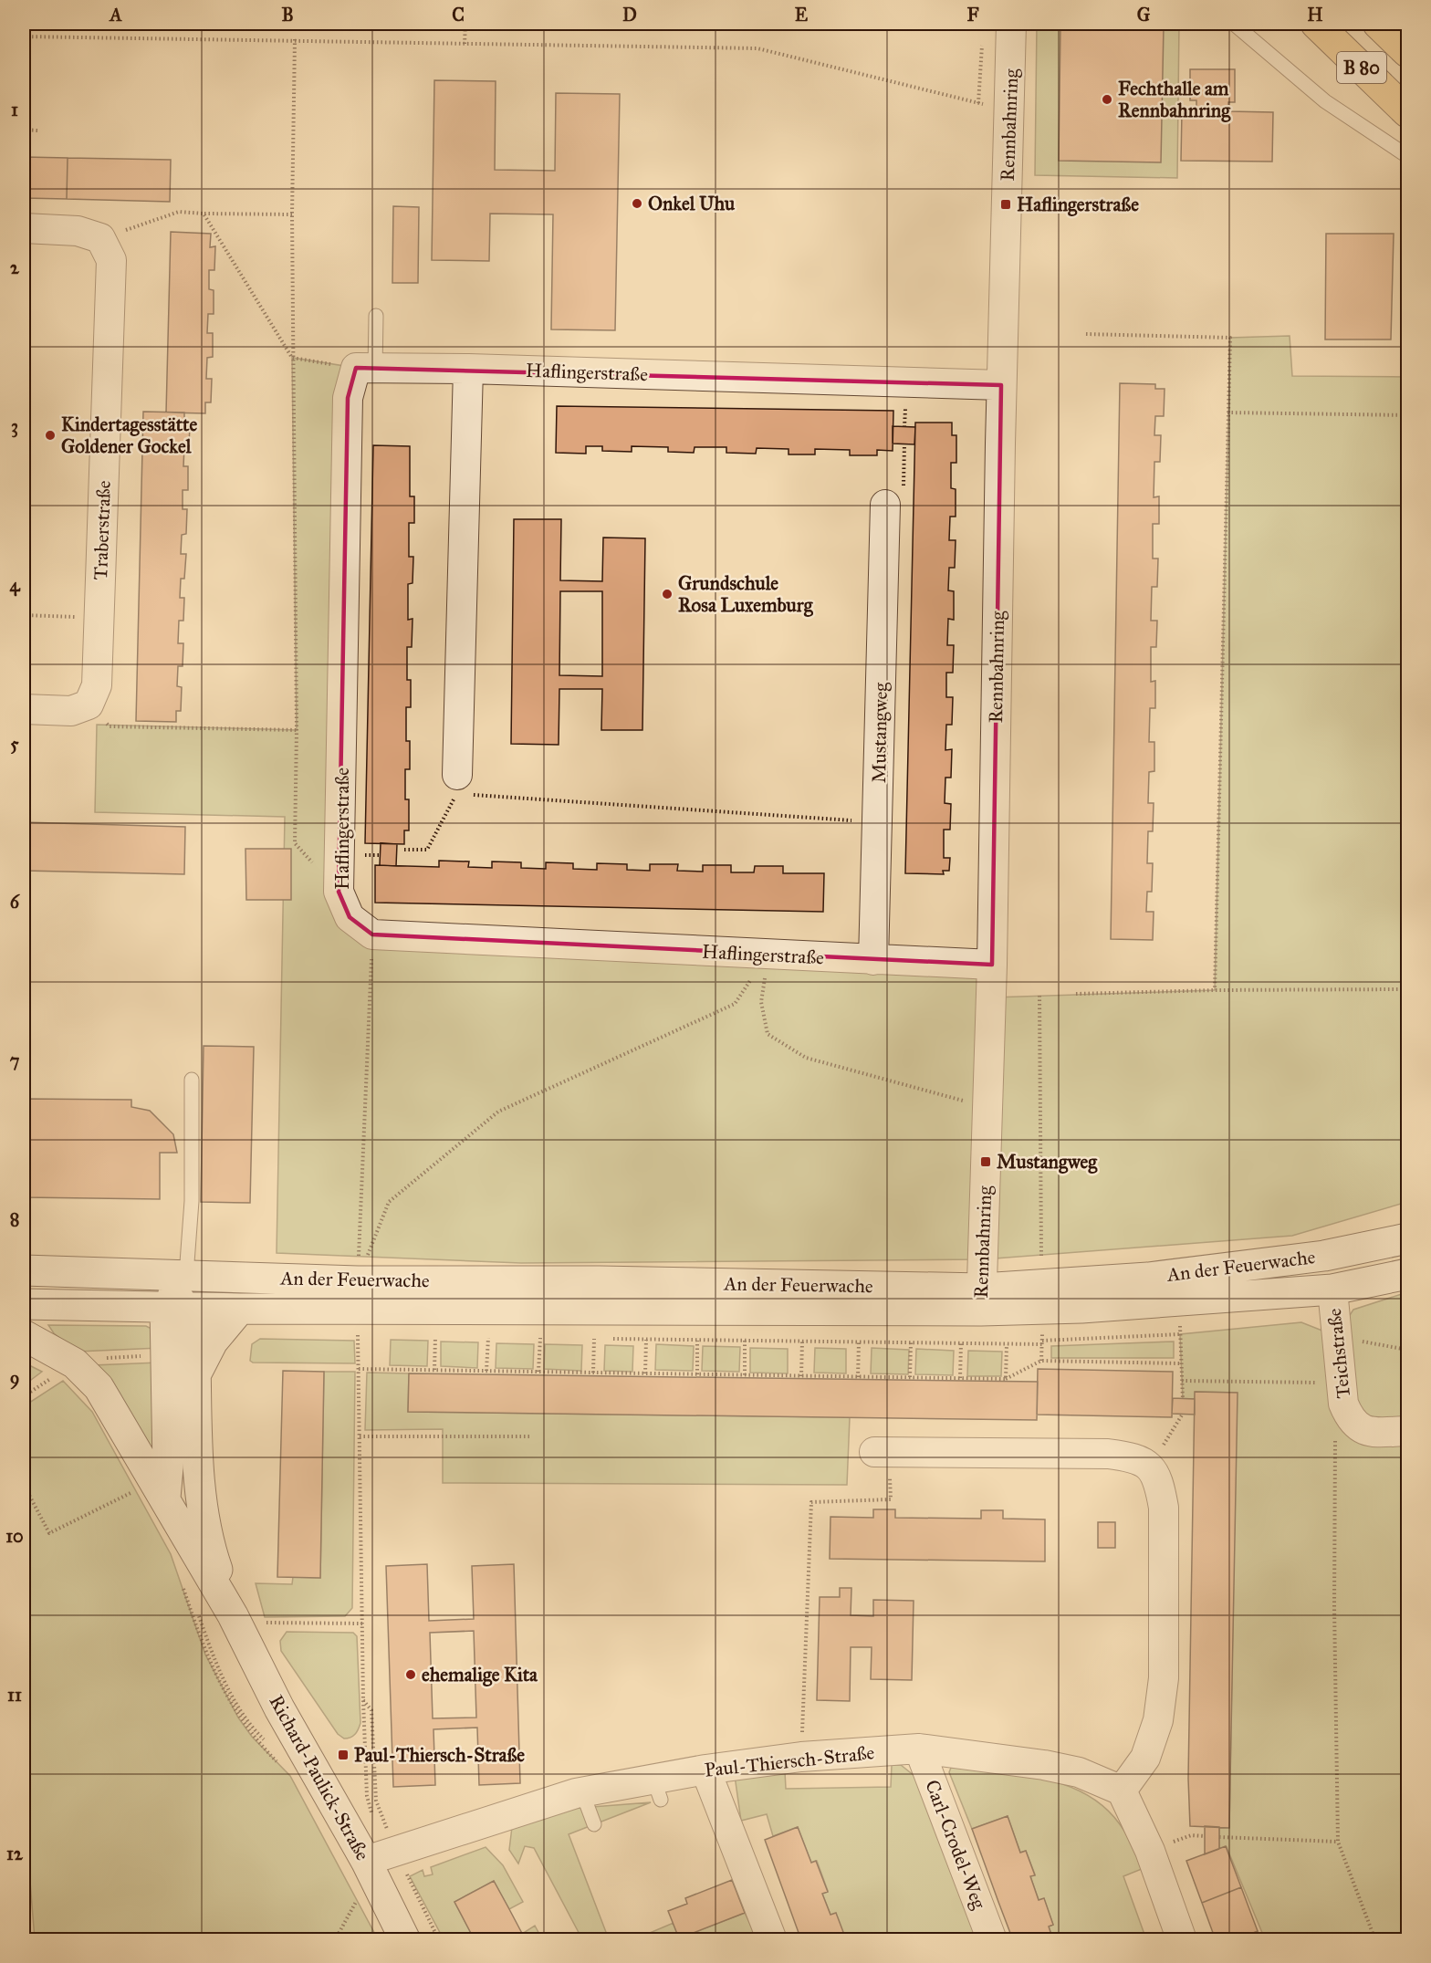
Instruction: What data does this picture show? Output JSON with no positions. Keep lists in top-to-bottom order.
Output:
{
  "streets": {
    "highway": ["B 80"],
    "street": [
      "Rennbahnring",
      "Haflingerstraße",
      "Traberstraße",
      "Mustangweg",
      "An der Feuerwache",
      "Teichstraße",
      "Paul-Thiersch-Straße",
      "Richard-Paulick-Straße",
      "Carl-Crodel-Weg"
    ]
  },
  "crossings": [
    ["Rennbahnring", "Haflingerstraße"],
    ["Rennbahnring", "An der Feuerwache"],
    ["Haflingerstraße", "Mustangweg"],
    ["An der Feuerwache", "Teichstraße"],
    ["An der Feuerwache", "Richard-Paulick-Straße"],
    ["Paul-Thiersch-Straße", "Richard-Paulick-Straße"],
    ["Paul-Thiersch-Straße", "Carl-Crodel-Weg"]
  ],
  "places": {
    "other": [
      "Fechthalle am Rennbahnring",
      "Onkel Uhu",
      "Kindertagesstätte Goldener Gockel",
      "Grundschule Rosa Luxemburg",
      "ehemalige Kita"
    ],
    "transit": ["Haflingerstraße", "Mustangweg", "Paul-Thiersch-Straße"]
  },
  "grid": {
    "columns": [
      "A",
      "B",
      "C",
      "D",
      "E",
      "F",
      "G",
      "H"
    ],
    "rows": [
      "1",
      "2",
      "3",
      "4",
      "5",
      "6",
      "7",
      "8",
      "9",
      "10",
      "11",
      "12"
    ]
  }
}
